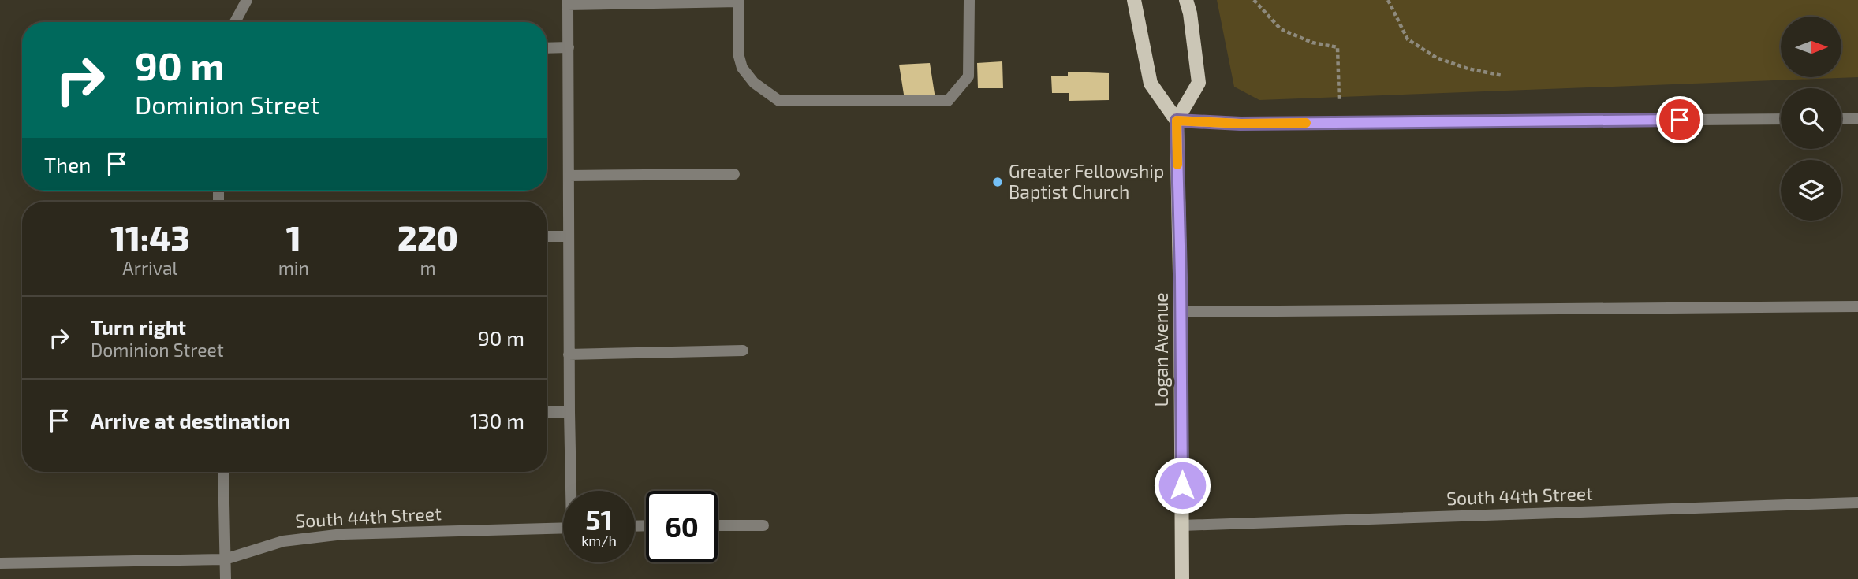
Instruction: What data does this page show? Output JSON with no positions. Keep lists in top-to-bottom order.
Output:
{
  "streets": {
    "main road": ["Logan Avenue"],
    "street": ["South 44th Street"]
  },
  "crossings": [
    ["Logan Avenue", "South 44th Street"]
  ],
  "places": ["Greater Fellowship Baptist Church"],
  "north": "right",
  "page": {
    "turn": ["90 m", "Dominion Street"],
    "then": "Then",
    "eta": [
      "11:43",
      "Arrival",
      "1",
      "min",
      "220",
      "m"
    ],
    "list": [
      {
        "name": "Turn right",
        "note": "Dominion Street",
        "value": "90 m"
      },
      {
        "name": "Arrive at destination",
        "value": "130 m"
      }
    ],
    "speed": "51 km/h",
    "limit": "60"
  }
}
